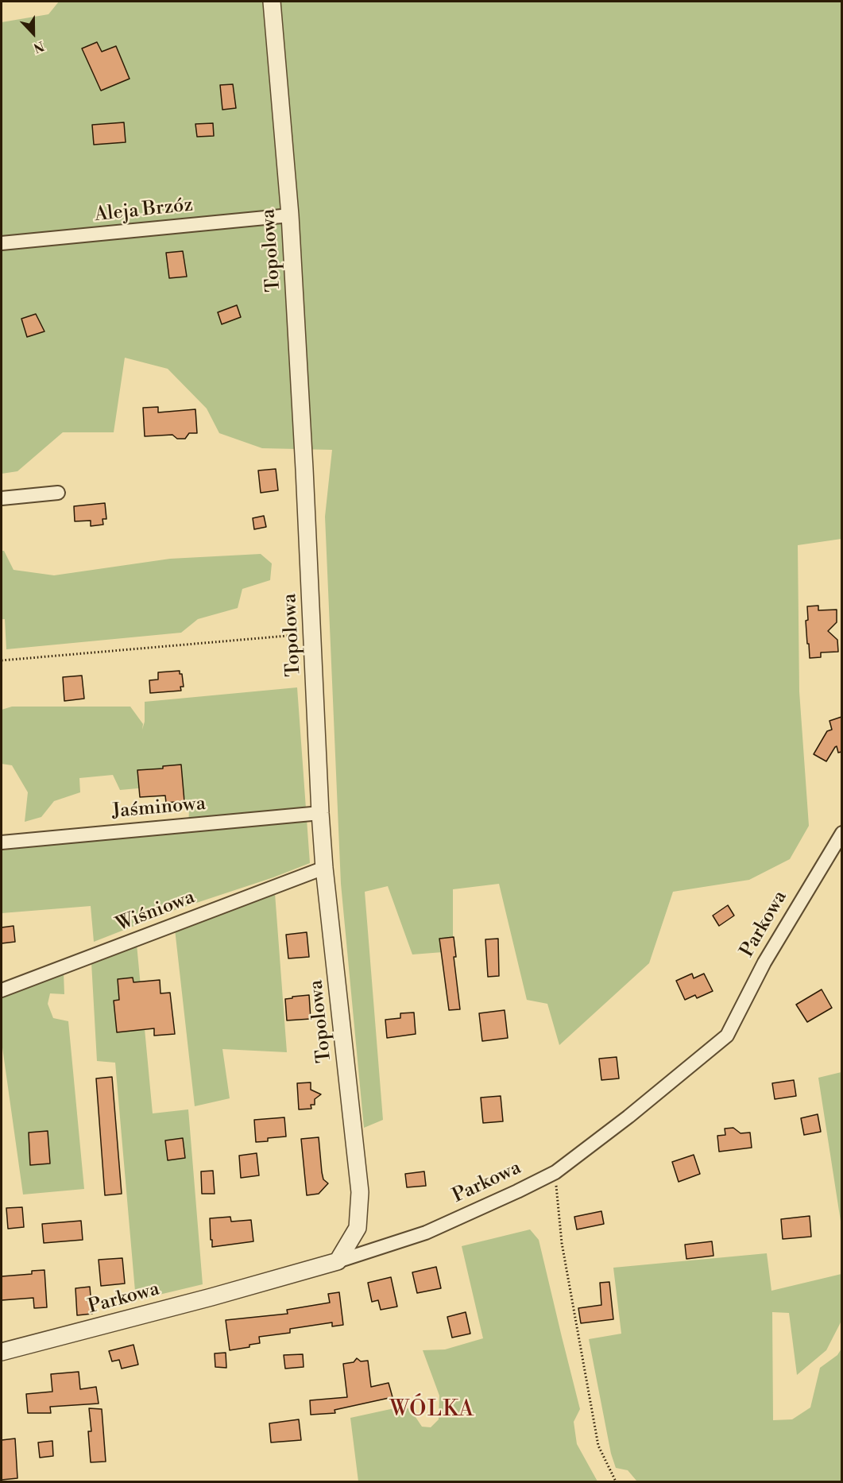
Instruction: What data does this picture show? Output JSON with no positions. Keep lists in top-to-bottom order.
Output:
{
  "streets": {
    "street": [
      "Aleja Brzóz",
      "Topolowa",
      "Jaśminowa",
      "Wiśniowa",
      "Parkowa"
    ]
  },
  "crossings": [
    ["Aleja Brzóz", "Topolowa"],
    ["Topolowa", "Jaśminowa"],
    ["Topolowa", "Wiśniowa"],
    ["Topolowa", "Parkowa"]
  ],
  "districts": ["WÓLKA"],
  "north": "bottom"
}
